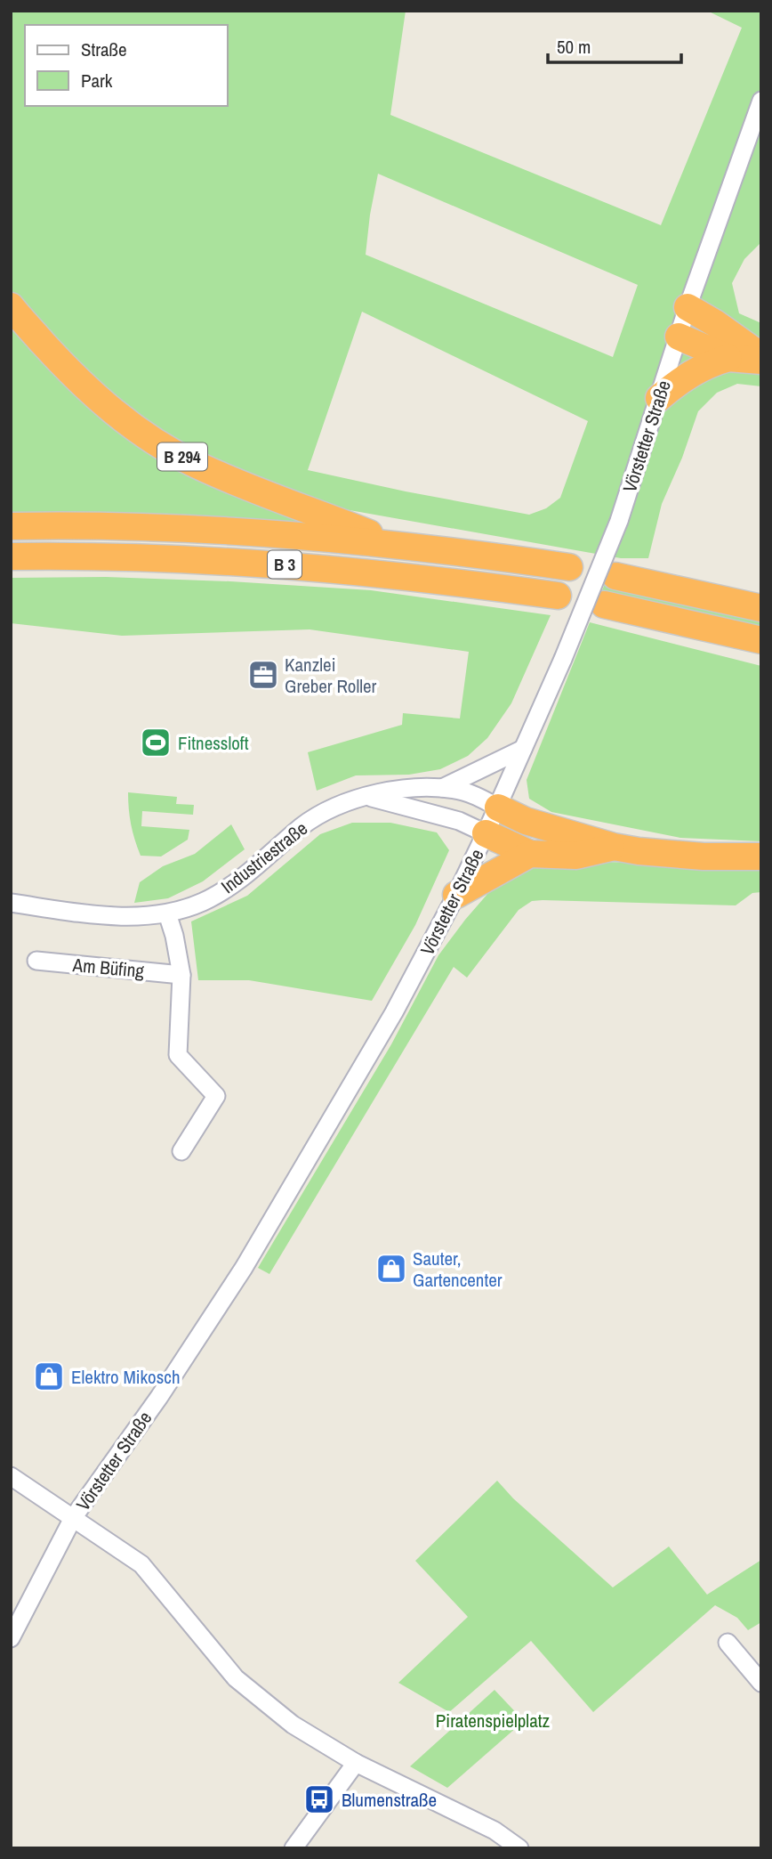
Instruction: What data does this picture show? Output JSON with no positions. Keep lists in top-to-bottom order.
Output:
{
  "streets": {
    "highway": ["B 294", "B 3"],
    "street": ["Vörstetter Straße", "Industriestraße", "Am Büfing"]
  },
  "crossings": [
    ["Vörstetter Straße", "Industriestraße"],
    ["B 294", "B 3"]
  ],
  "parks": ["Piratenspielplatz"],
  "places": {
    "office": ["Kanzlei Greber Roller"],
    "sports": ["Fitnessloft"],
    "shop": ["Sauter, Gartencenter", "Elektro Mikosch"],
    "bus stop": ["Blumenstraße"]
  },
  "legend": ["Straße", "Park"],
  "scale_bar": "50 m"
}
